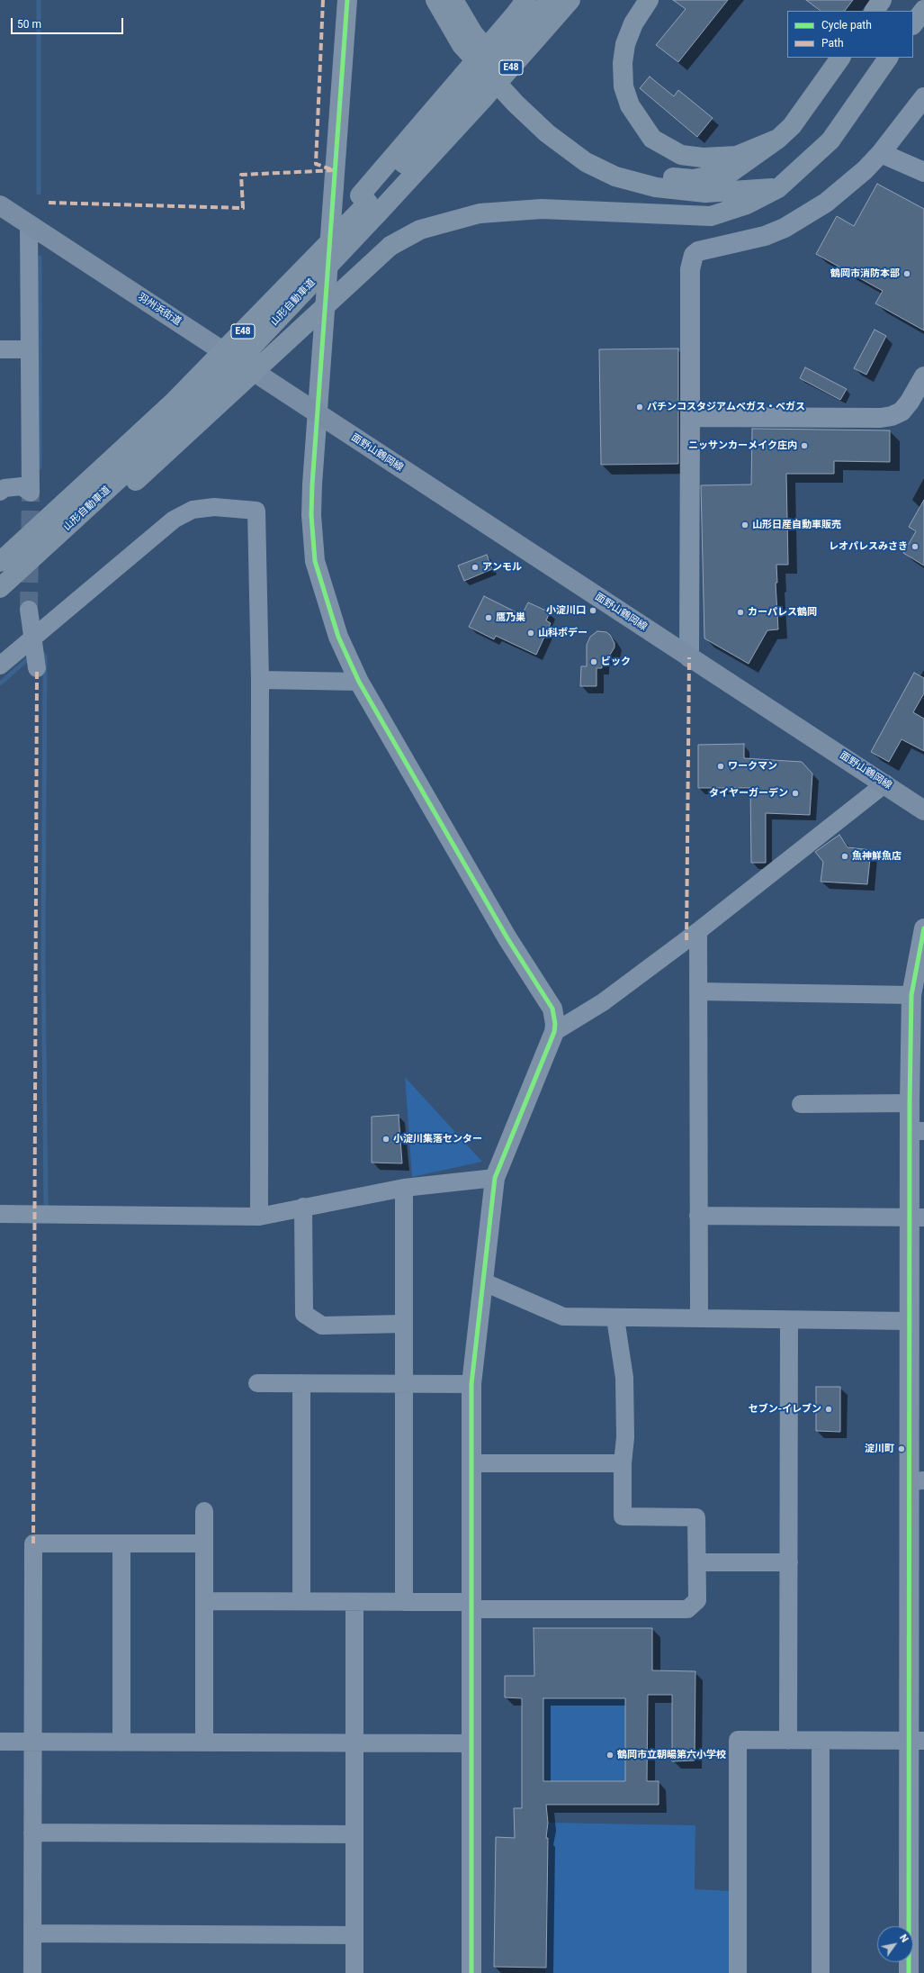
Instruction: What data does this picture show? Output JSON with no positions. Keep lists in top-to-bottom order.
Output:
{
  "streets": {
    "highway": ["E48", "山形自動車道"],
    "main road": ["羽州浜街道", "面野山鶴岡線"]
  },
  "crossings": [
    ["羽州浜街道", "面野山鶴岡線"]
  ],
  "places": [
    "鶴岡市消防本部",
    "パチンコスタジアムベガス・ベガス",
    "ニッサンカーメイク庄内",
    "山形日産自動車販売",
    "レオパレスみさき",
    "アンモル",
    "小淀川口",
    "カーパレス鶴岡",
    "鷹乃巣",
    "山科ボデー",
    "ビック",
    "ワークマン",
    "タイヤーガーデン",
    "魚神鮮魚店",
    "小淀川集落センター",
    "セブン-イレブン",
    "淀川町",
    "鶴岡市立朝暘第六小学校"
  ],
  "legend": ["Cycle path", "Path"],
  "scale_bar": "50 m",
  "north": "top right"
}
